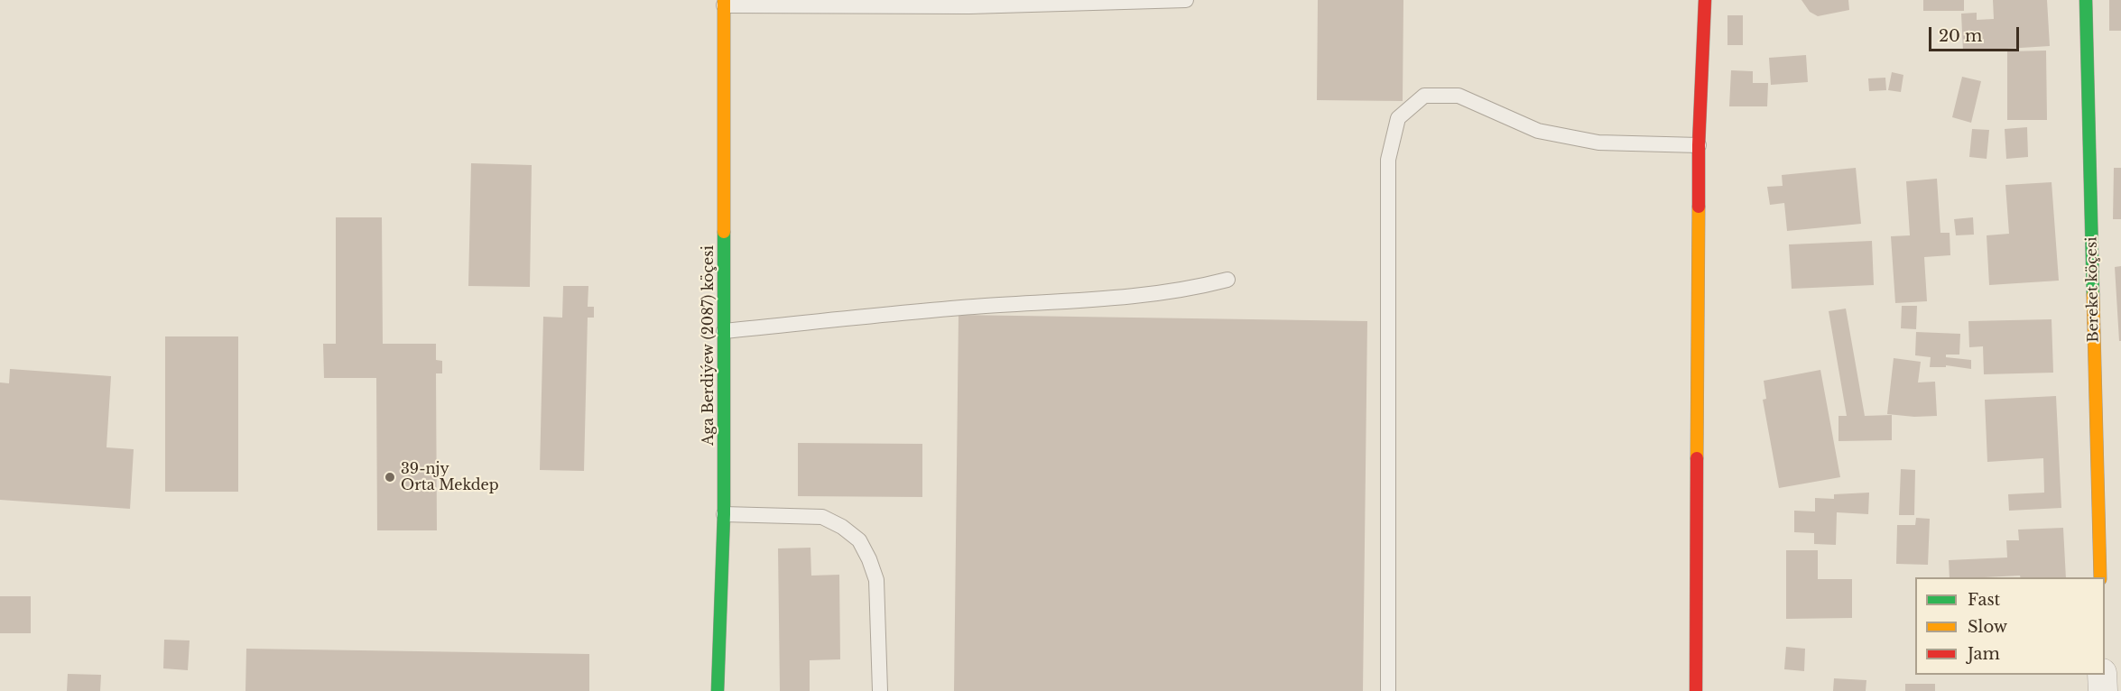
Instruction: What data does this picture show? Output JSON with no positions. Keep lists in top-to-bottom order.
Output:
{
  "streets": {
    "street": ["Bereket köçesi", "Aga Berdiýew (2087) köçesi"]
  },
  "places": ["39-njy Orta Mekdep"],
  "legend": ["Fast", "Slow", "Jam"],
  "scale_bar": "20 m"
}
